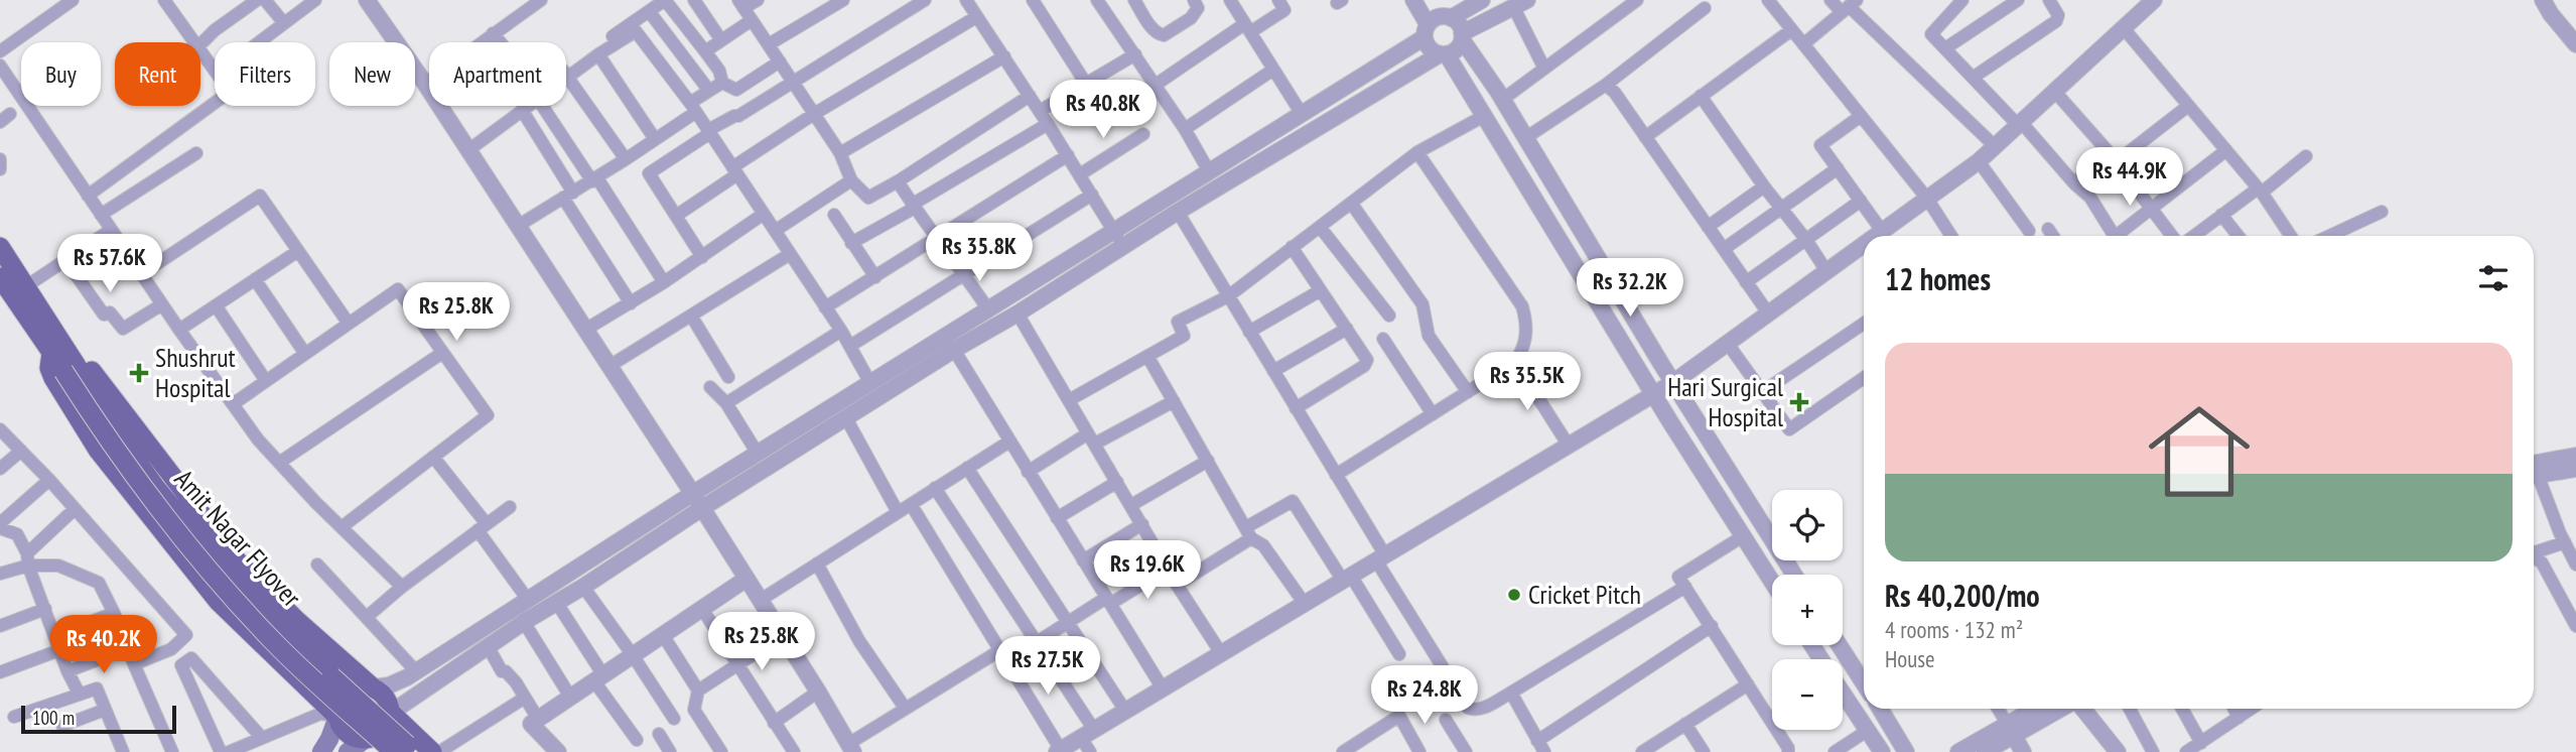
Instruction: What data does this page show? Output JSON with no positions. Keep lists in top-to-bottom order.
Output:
{
  "streets": {
    "main road": ["Amit Nagar Flyover"]
  },
  "places": {
    "health": ["Shushrut Hospital", "Hari Surgical Hospital"],
    "other": ["Cricket Pitch"]
  },
  "scale_bar": "100 m",
  "page": {
    "chip": [
      "Buy",
      "Rent",
      "Filters",
      "New",
      "Apartment"
    ],
    "price": [
      "Rs 40.8K",
      "Rs 44.9K",
      "Rs 35.8K",
      "Rs 57.6K",
      "Rs 32.2K",
      "Rs 25.8K",
      "Rs 35.5K",
      "Rs 19.6K",
      "Rs 25.8K",
      "Rs 40.2K",
      "Rs 27.5K",
      "Rs 24.8K"
    ],
    "heading": "12 homes",
    "list": [
      {
        "name": "Rs 40,200/mo",
        "note": "4 rooms · 132 m² · House"
      }
    ],
    "map_buttons": ["+", "−"],
    "scale": "100 m"
  }
}
